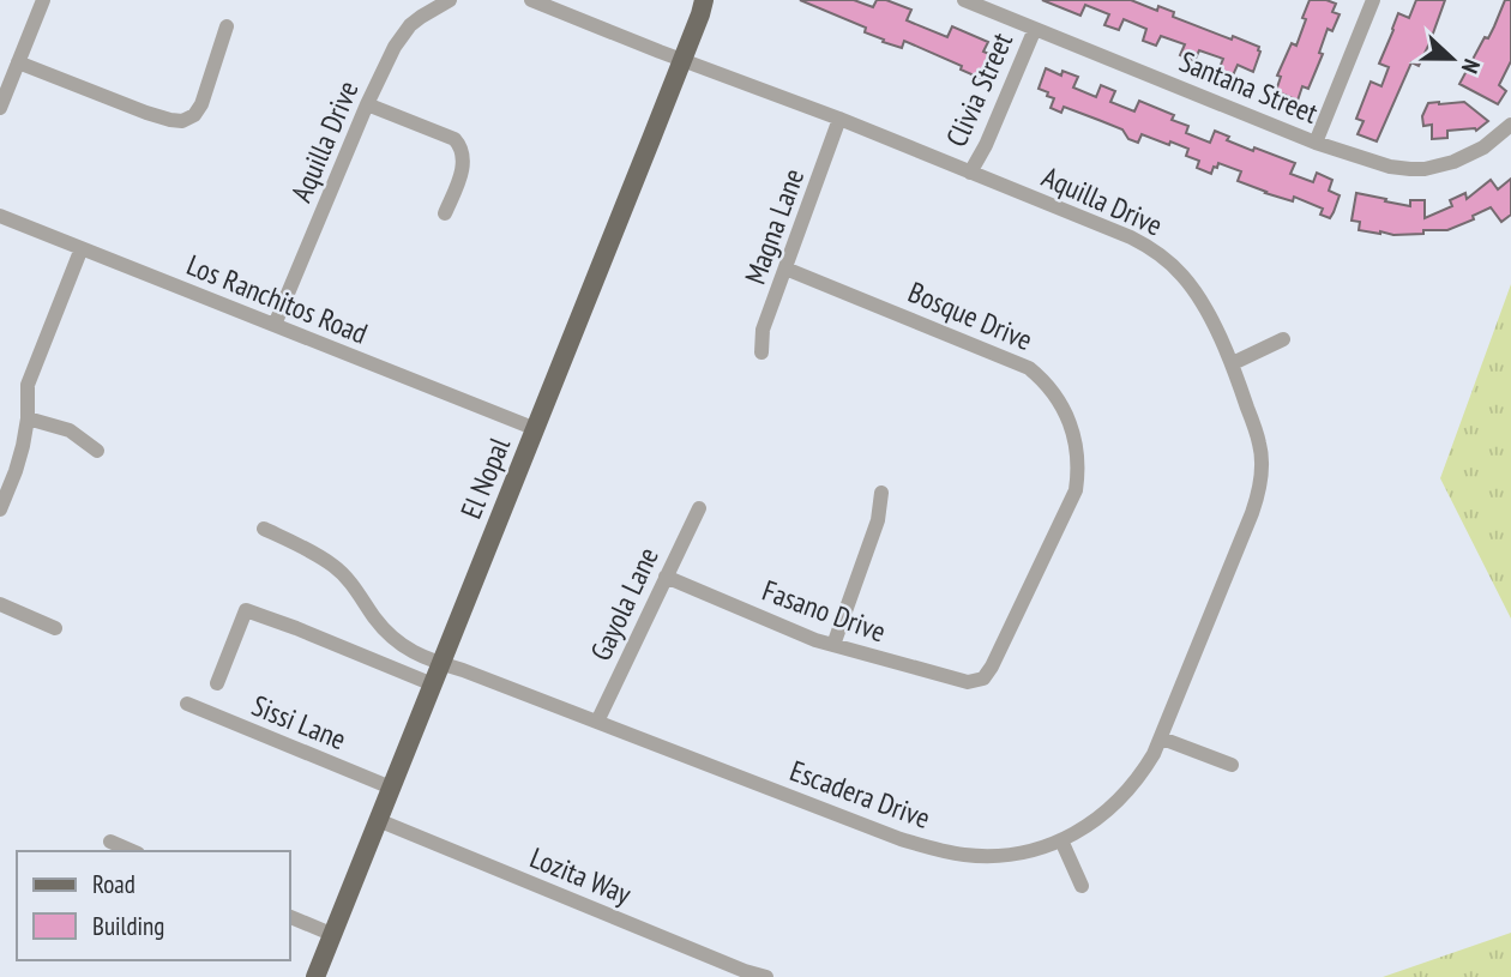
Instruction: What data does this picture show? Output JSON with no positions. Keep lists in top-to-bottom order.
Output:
{
  "streets": {
    "main road": ["El Nopal"],
    "street": [
      "Santana Street",
      "Clivia Street",
      "Aquilla Drive",
      "Magna Lane",
      "Los Ranchitos Road",
      "Bosque Drive",
      "Gayola Lane",
      "Fasano Drive",
      "Sissi Lane",
      "Escadera Drive",
      "Lozita Way"
    ]
  },
  "crossings": [
    ["Santana Street", "Clivia Street"],
    ["Clivia Street", "Aquilla Drive"],
    ["Aquilla Drive", "Magna Lane"],
    ["Aquilla Drive", "Los Ranchitos Road"],
    ["Aquilla Drive", "El Nopal"],
    ["Aquilla Drive", "Escadera Drive"],
    ["Magna Lane", "Bosque Drive"],
    ["Los Ranchitos Road", "El Nopal"],
    ["Bosque Drive", "Fasano Drive"],
    ["El Nopal", "Sissi Lane"],
    ["El Nopal", "Escadera Drive"],
    ["El Nopal", "Lozita Way"],
    ["Gayola Lane", "Fasano Drive"],
    ["Gayola Lane", "Escadera Drive"]
  ],
  "legend": ["Road", "Building"],
  "north": "right"
}
